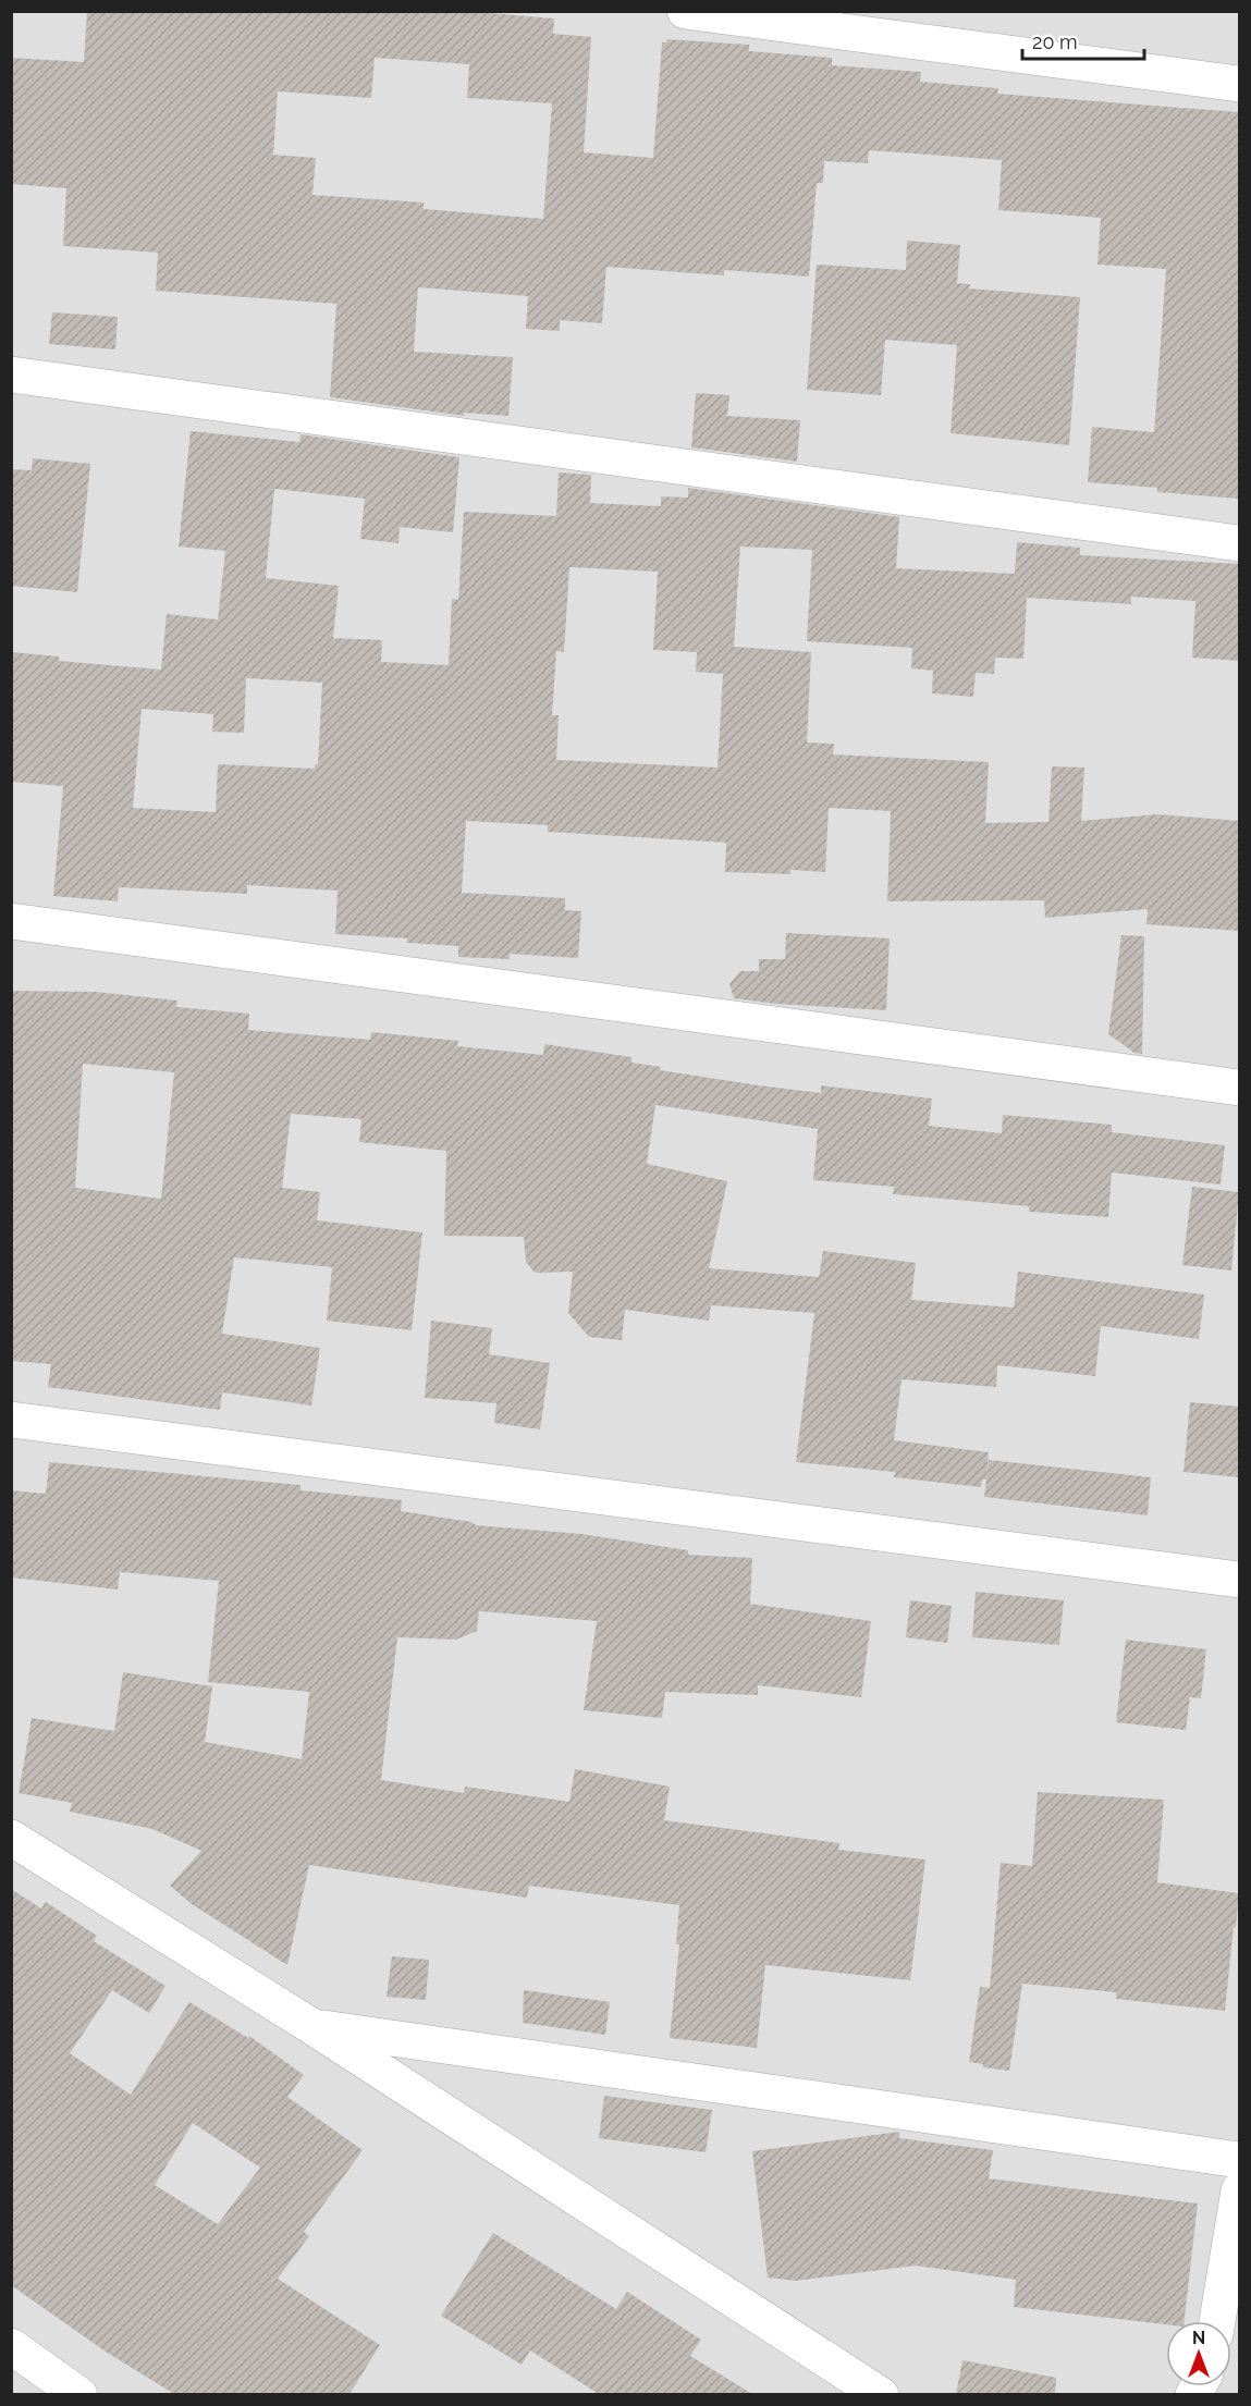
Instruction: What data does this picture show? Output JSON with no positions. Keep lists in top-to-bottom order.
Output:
{
  "scale_bar": "20 m",
  "north": "top"
}
